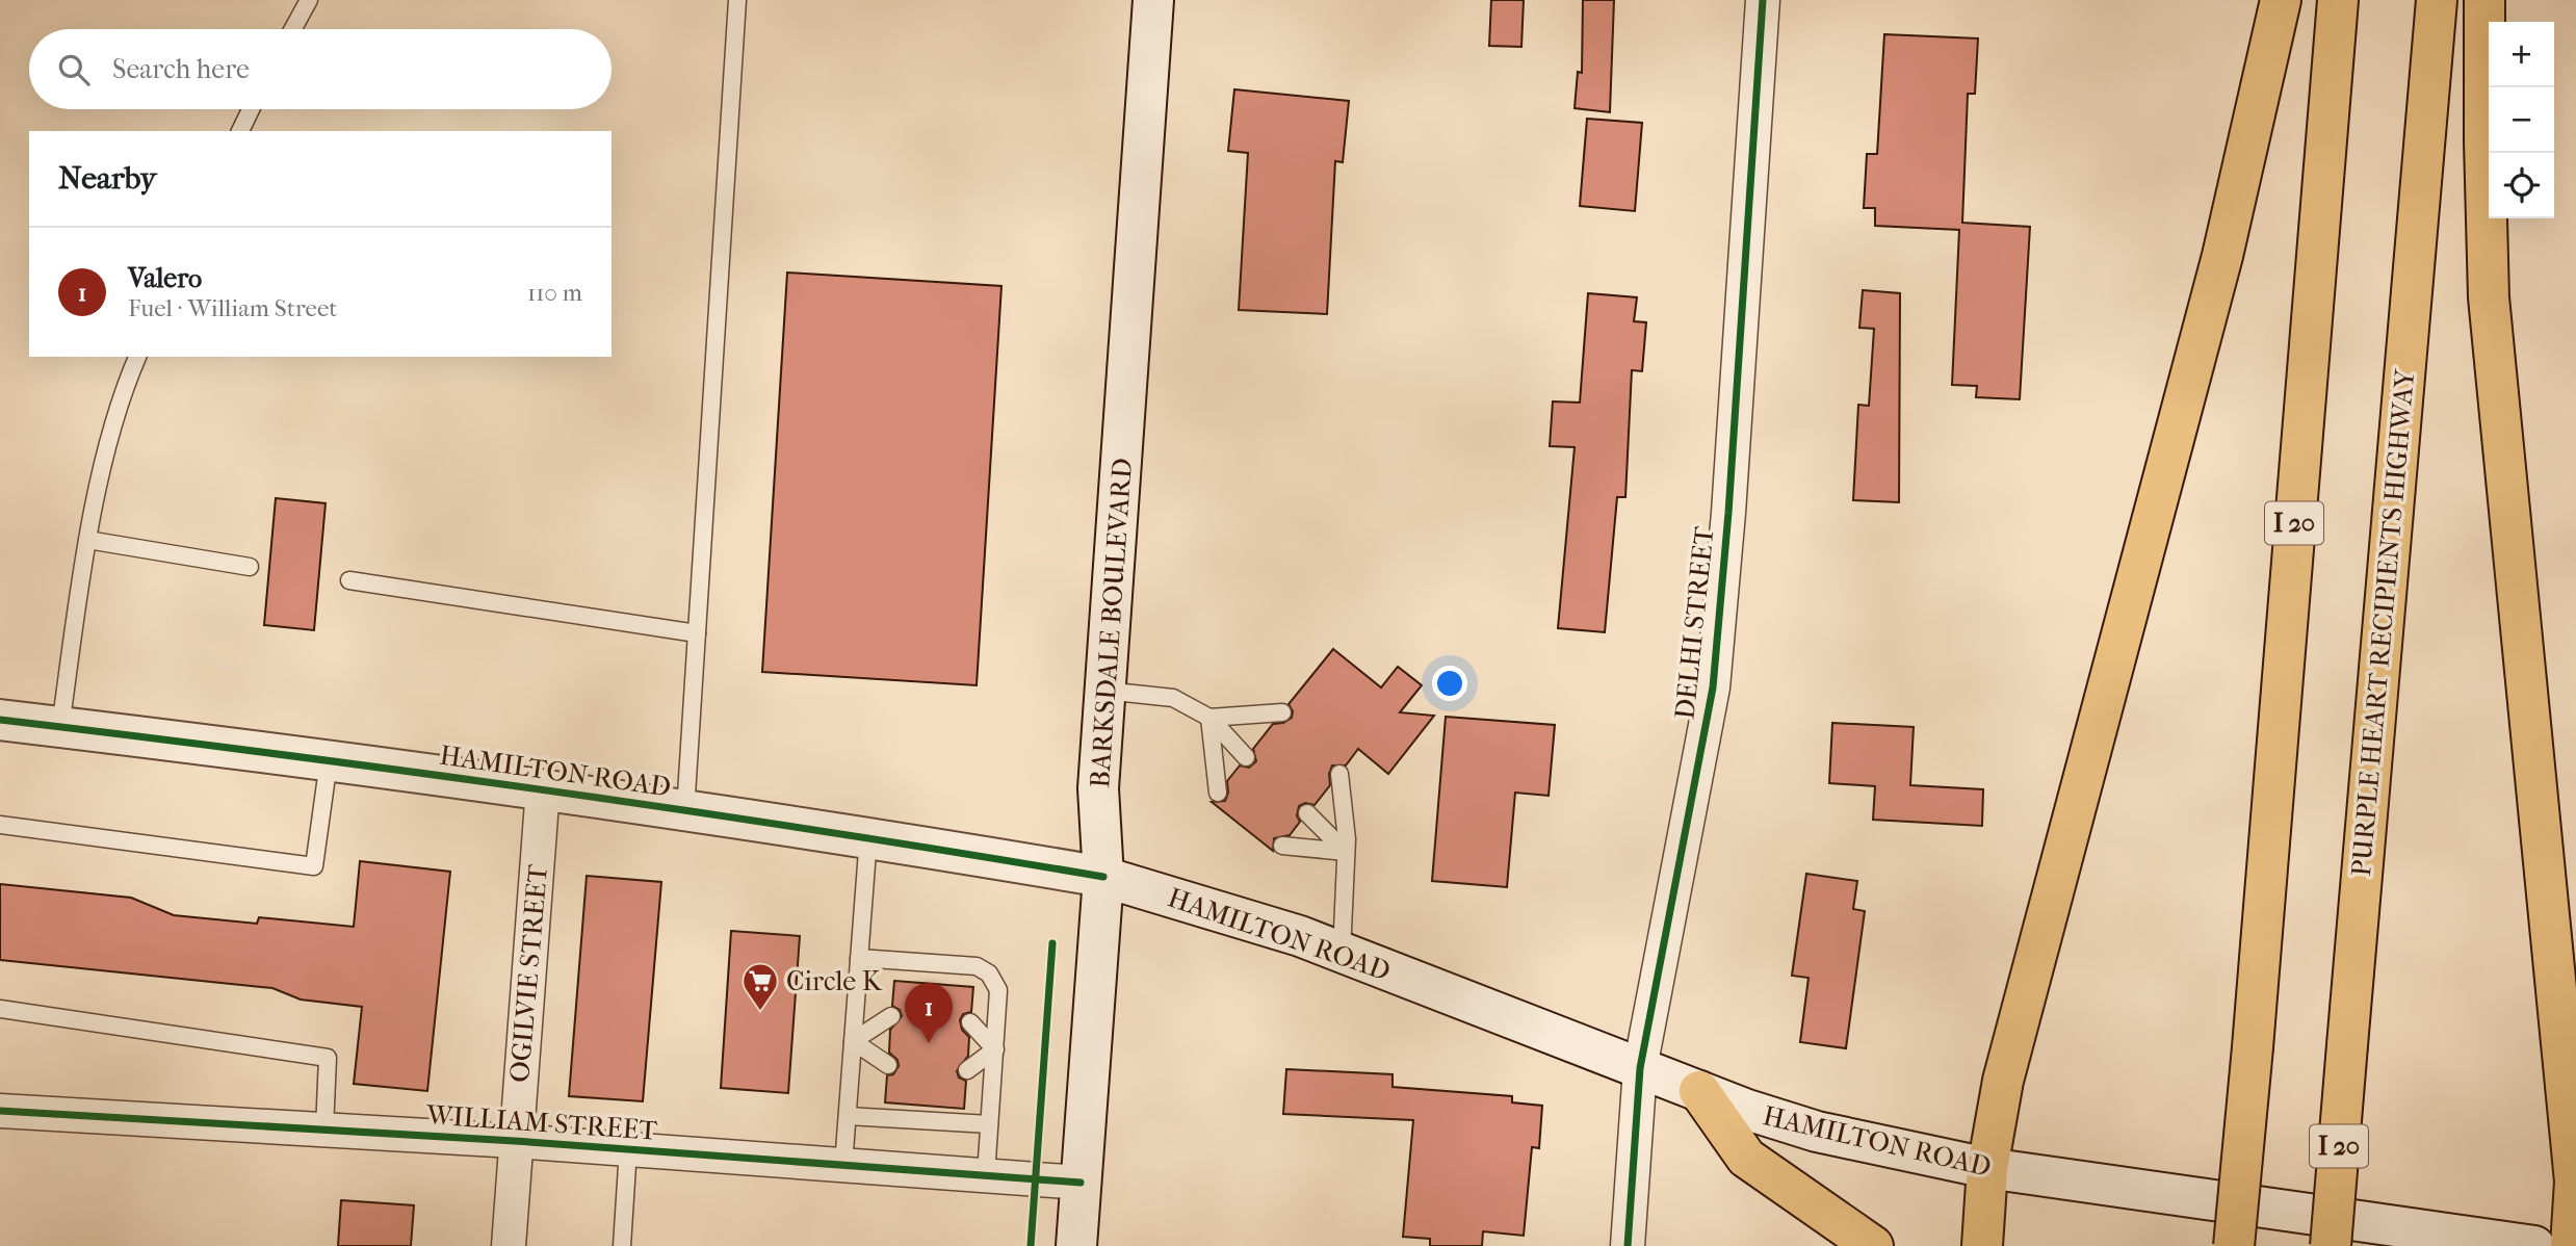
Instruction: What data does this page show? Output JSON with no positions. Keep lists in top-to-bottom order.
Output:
{
  "streets": {
    "highway": ["I 20", "PURPLE HEART RECIPIENTS HIGHWAY"],
    "main road": ["BARKSDALE BOULEVARD", "HAMILTON ROAD"],
    "street": ["DELHI STREET", "OGILVIE STREET", "WILLIAM STREET"]
  },
  "crossings": [
    ["BARKSDALE BOULEVARD", "HAMILTON ROAD"],
    ["BARKSDALE BOULEVARD", "WILLIAM STREET"],
    ["DELHI STREET", "HAMILTON ROAD"],
    ["HAMILTON ROAD", "OGILVIE STREET"],
    ["OGILVIE STREET", "WILLIAM STREET"]
  ],
  "places": {
    "supermarket": ["Circle K"]
  },
  "page": {
    "map_buttons": ["+", "−"],
    "search": "Search here",
    "heading": "Nearby",
    "list": [
      {
        "mark": "1",
        "name": "Valero",
        "note": "Fuel · William Street",
        "value": "110 m"
      }
    ],
    "pins": "1"
  }
}
